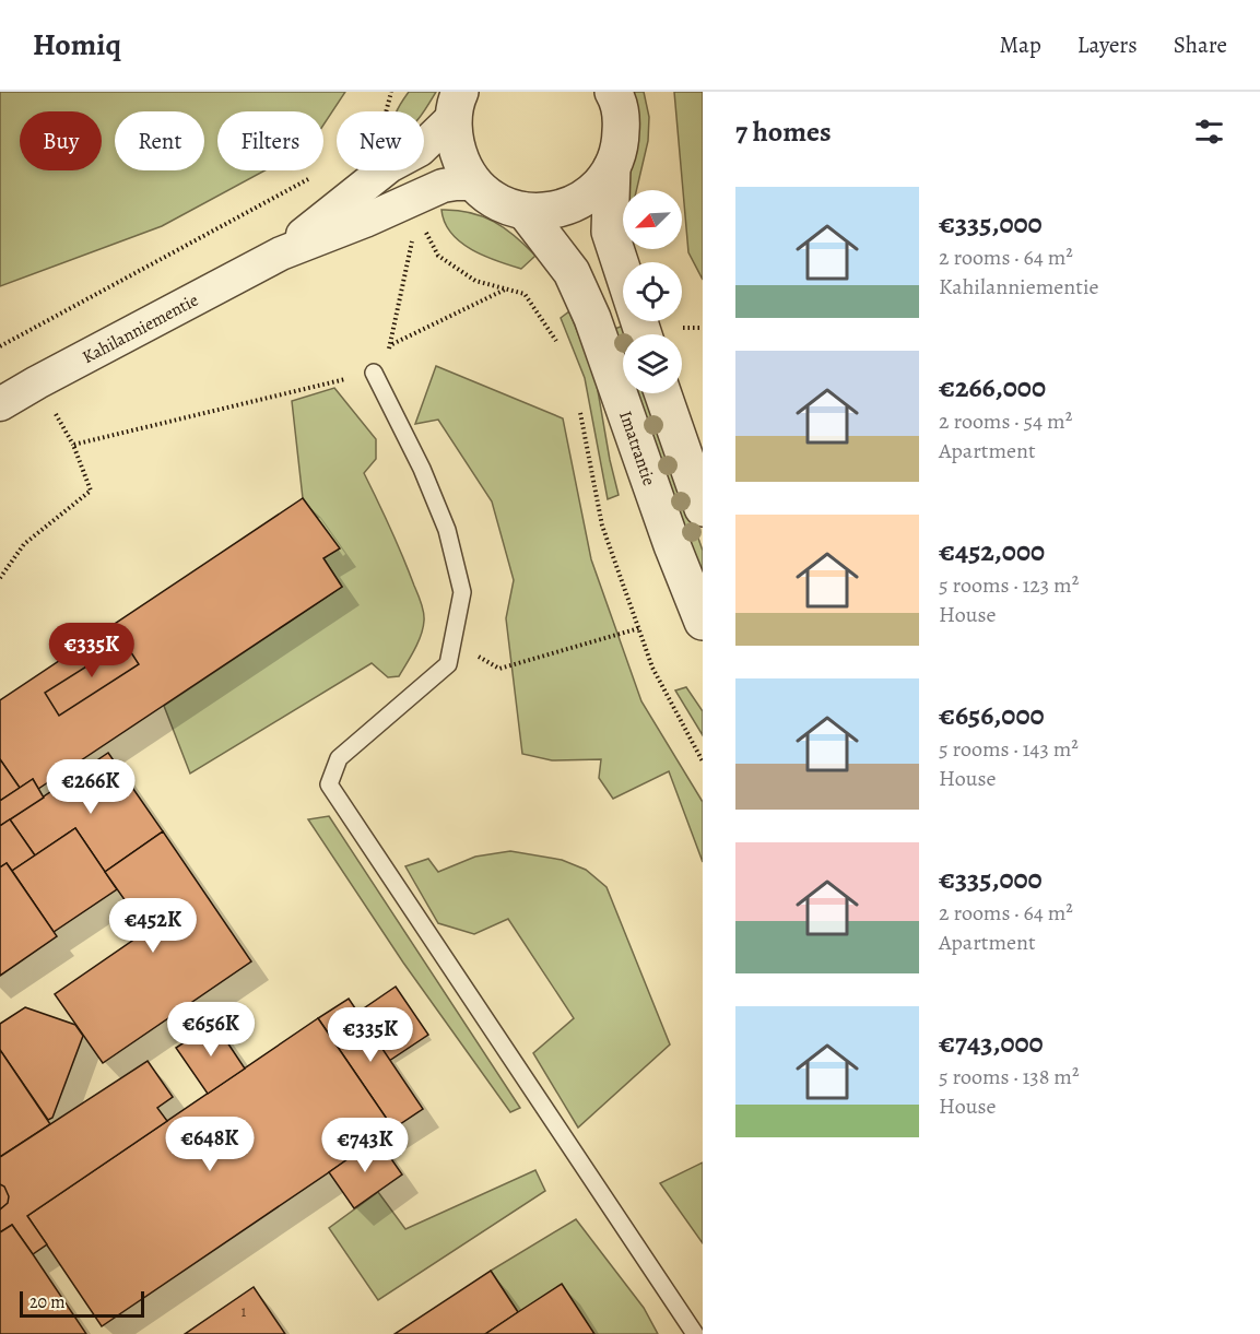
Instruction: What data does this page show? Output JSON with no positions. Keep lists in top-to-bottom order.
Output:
{
  "streets": {
    "street": ["Kahilanniementie", "Imatrantie"]
  },
  "house_numbers": ["1"],
  "scale_bar": "20 m",
  "north": "bottom left",
  "page": {
    "header": "Homiq",
    "nav": ["Map", "Layers", "Share"],
    "heading": "7 homes",
    "chip": [
      "Buy",
      "Rent",
      "Filters",
      "New"
    ],
    "list": [
      {
        "name": "€335,000",
        "note": "2 rooms · 64 m² · Kahilanniementie"
      },
      {
        "name": "€266,000",
        "note": "2 rooms · 54 m² · Apartment"
      },
      {
        "name": "€452,000",
        "note": "5 rooms · 123 m² · House"
      },
      {
        "name": "€656,000",
        "note": "5 rooms · 143 m² · House"
      },
      {
        "name": "€335,000",
        "note": "2 rooms · 64 m² · Apartment"
      },
      {
        "name": "€743,000",
        "note": "5 rooms · 138 m² · House"
      }
    ],
    "price": [
      "€335K",
      "€266K",
      "€452K",
      "€656K",
      "€335K",
      "€648K",
      "€743K"
    ],
    "scale": "20 m"
  }
}
